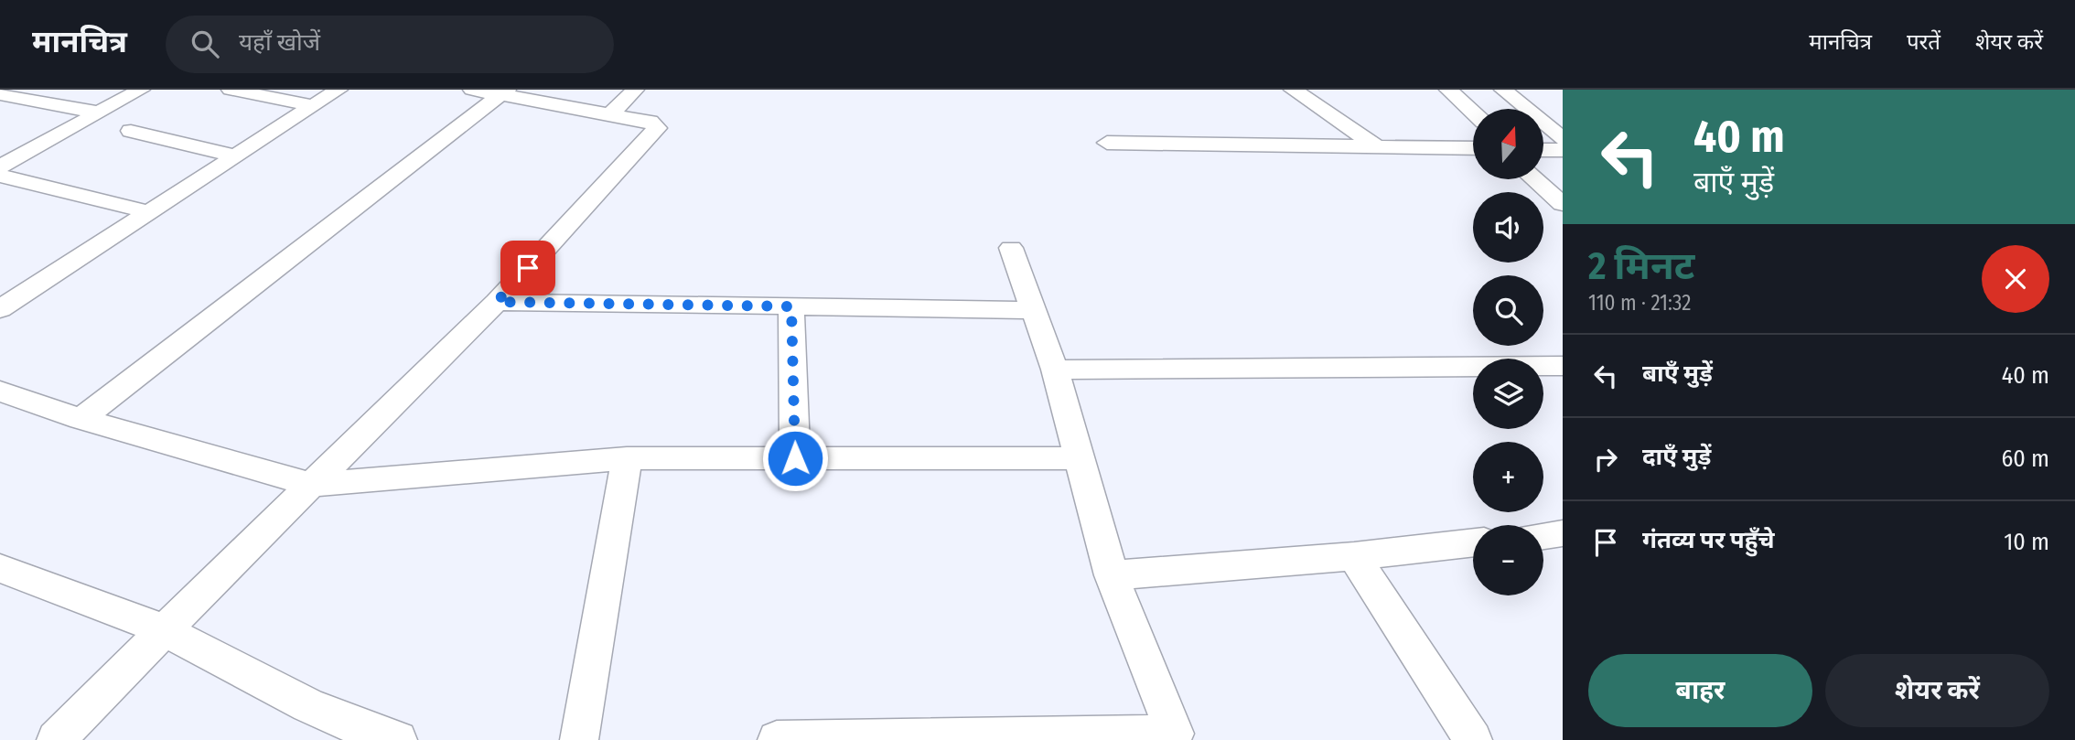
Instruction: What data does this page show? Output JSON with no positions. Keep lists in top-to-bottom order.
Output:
{
  "north": "top",
  "page": {
    "header": "मानचित्र",
    "search": "यहाँ खोजें",
    "nav": ["मानचित्र", "परतें", "शेयर करें"],
    "turn": ["40 m", "बाएँ मुड़ें"],
    "map_buttons": ["+", "−"],
    "heading": ["2 मिनट", "110 m · 21:32"],
    "list": [
      {
        "name": "बाएँ मुड़ें",
        "value": "40 m"
      },
      {
        "name": "दाएँ मुड़ें",
        "value": "60 m"
      },
      {
        "name": "गंतव्य पर पहुँचे",
        "value": "10 m"
      }
    ],
    "buttons": ["बाहर", "शेयर करें"]
  }
}
